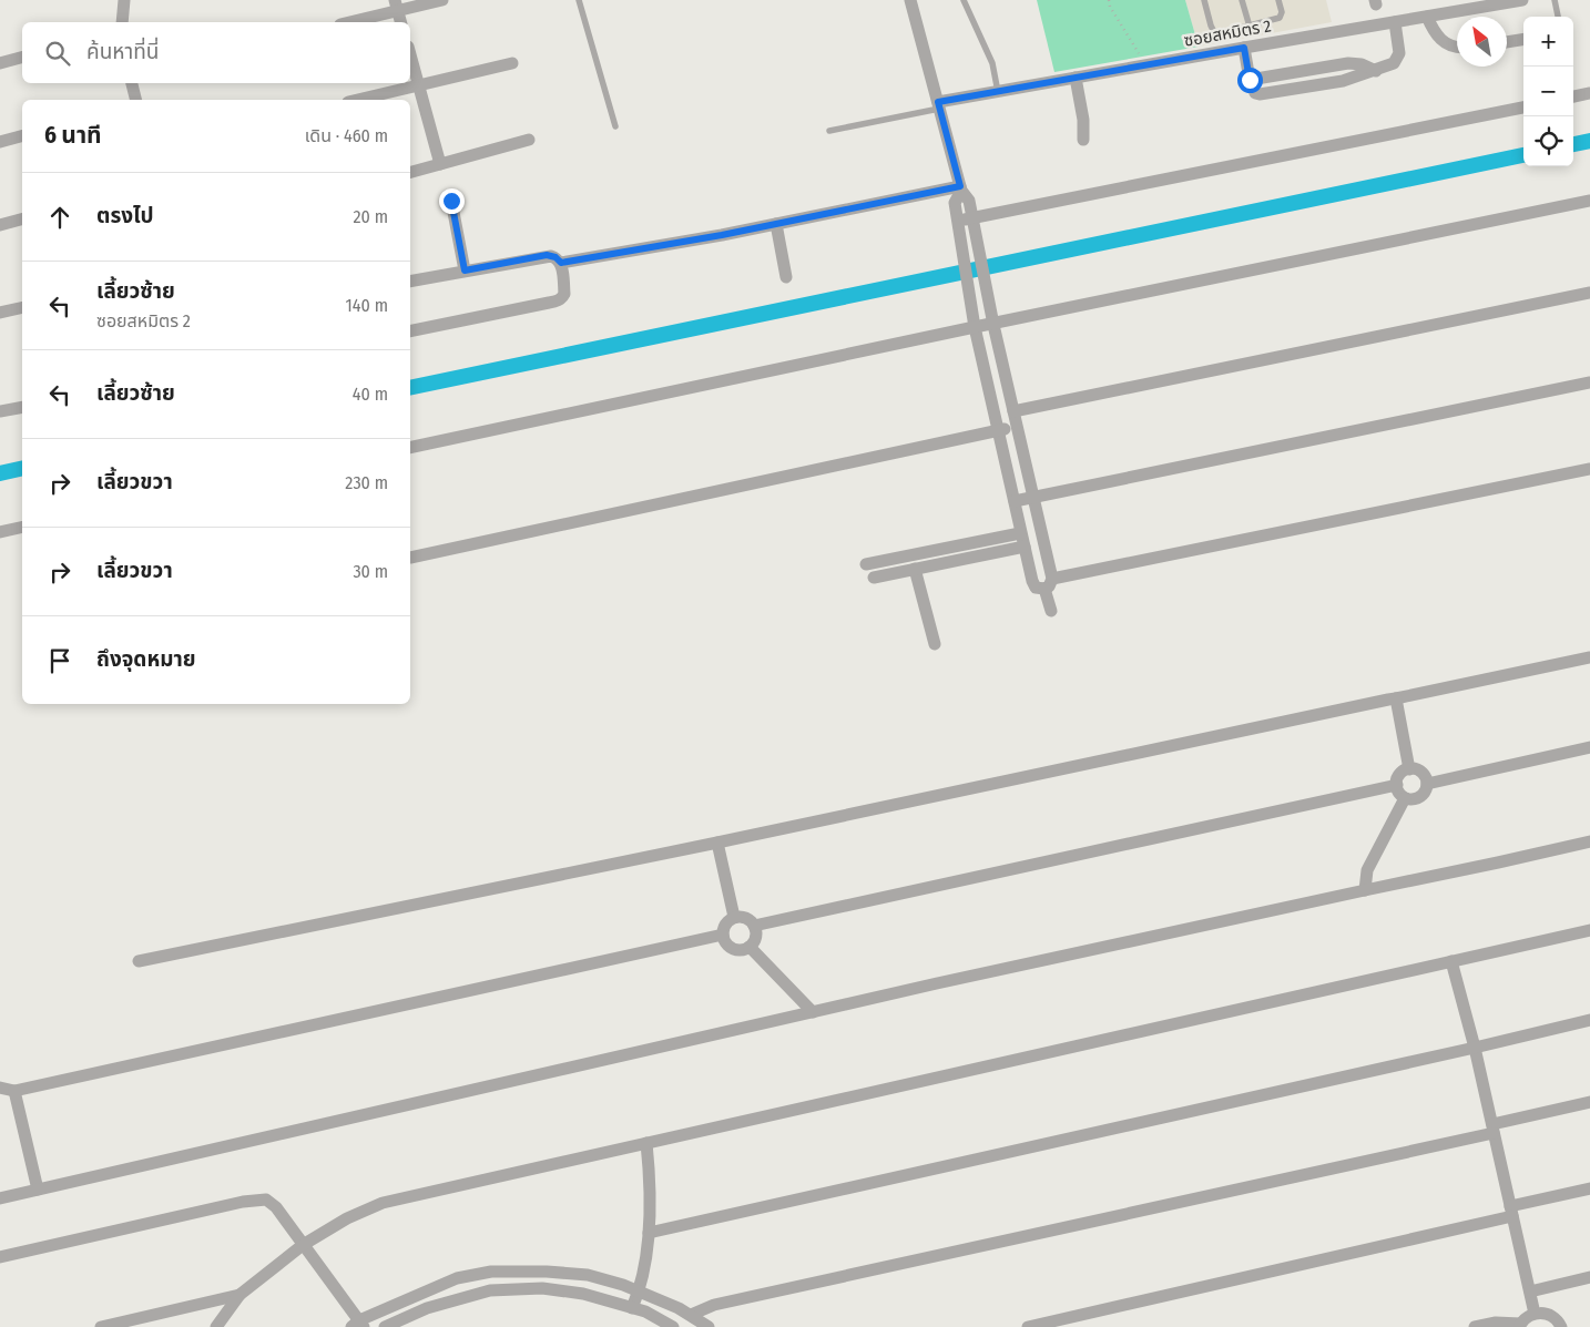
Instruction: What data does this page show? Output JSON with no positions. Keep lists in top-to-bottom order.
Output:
{
  "streets": {
    "street": ["ซอยสหมิตร 2"]
  },
  "north": "top left",
  "page": {
    "map_buttons": ["+", "−"],
    "search": "ค้นหาที่นี่",
    "heading": ["6 นาที", "เดิน · 460 m"],
    "list": [
      ["ตรงไป", "20 m"],
      ["เลี้ยวซ้าย", "ซอยสหมิตร 2", "140 m"],
      ["เลี้ยวซ้าย", "40 m"],
      ["เลี้ยวขวา", "230 m"],
      ["เลี้ยวขวา", "30 m"],
      "ถึงจุดหมาย"
    ]
  }
}
